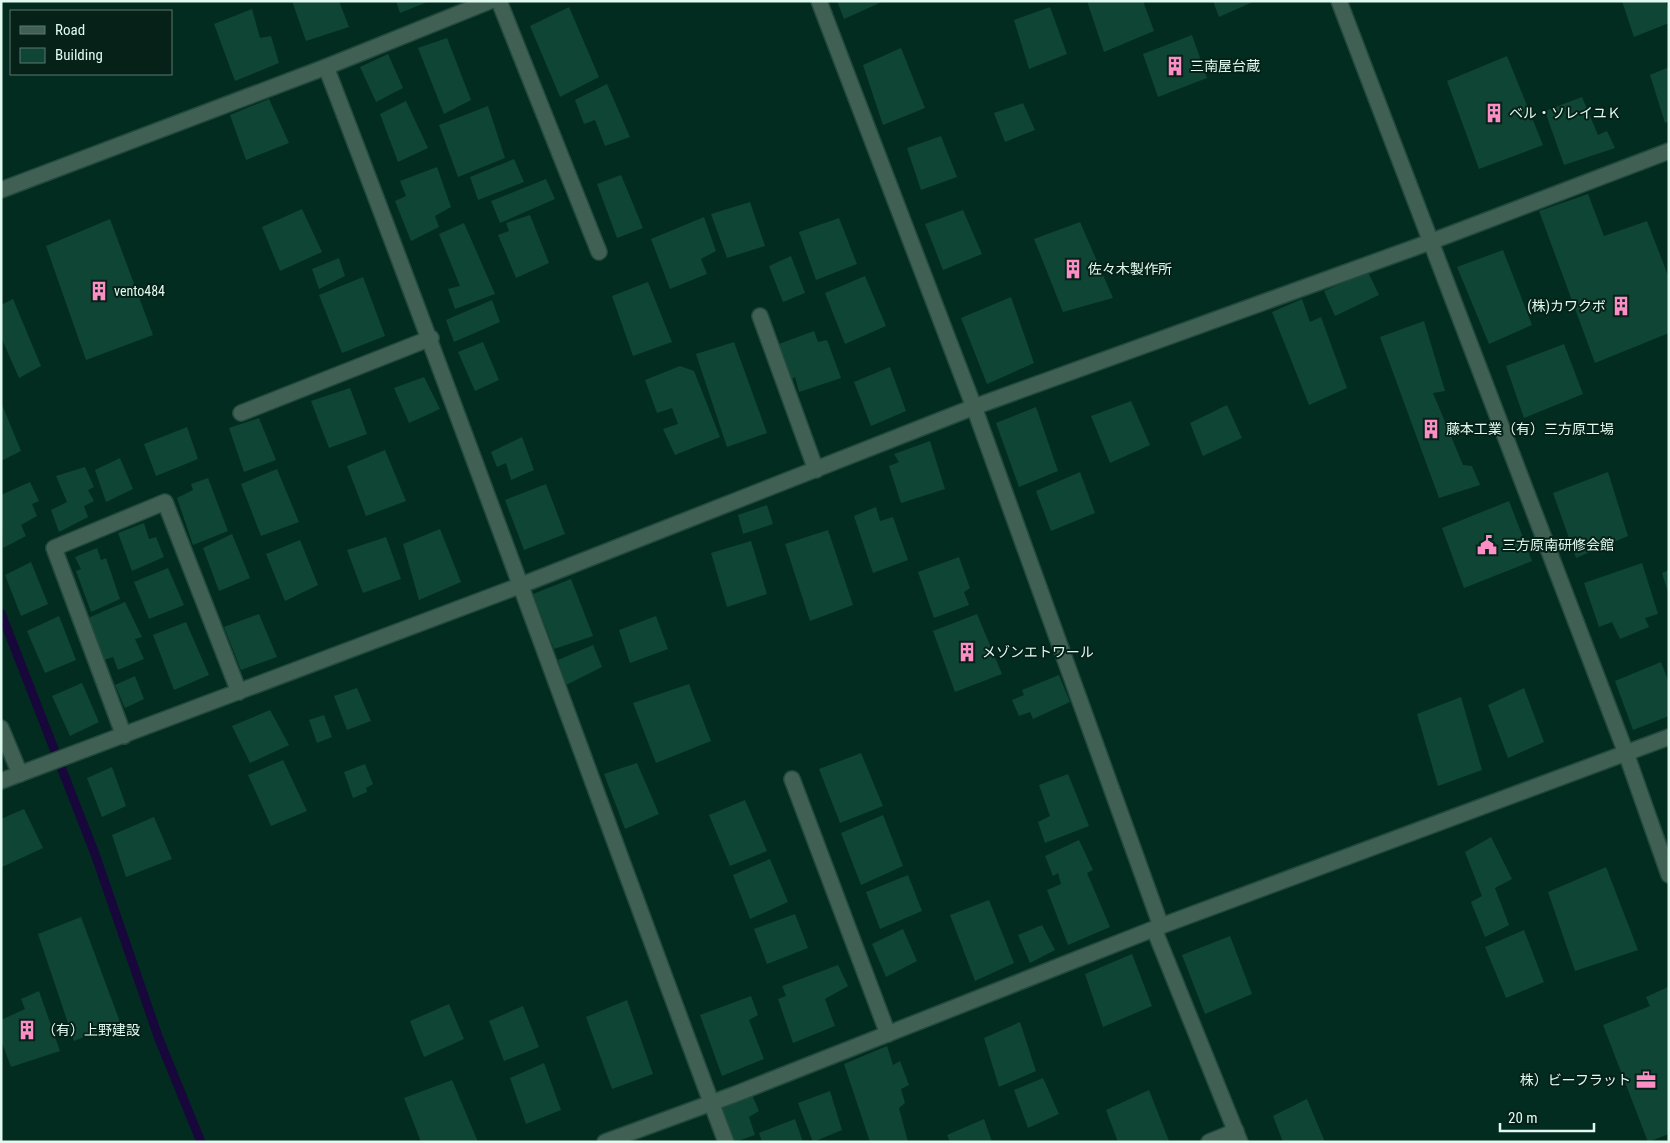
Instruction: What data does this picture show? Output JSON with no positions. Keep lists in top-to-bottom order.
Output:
{
  "places": {
    "building": [
      "三南屋台蔵",
      "ベル・ソレイユＫ",
      "佐々木製作所",
      "vento484",
      "(株)カワクボ",
      "藤本工業（有）三方原工場",
      "メゾンエトワール",
      "（有）上野建設"
    ],
    "public building": ["三方原南研修会館"],
    "office": ["株）ビーフラット"]
  },
  "legend": ["Road", "Building"],
  "scale_bar": "20 m"
}
